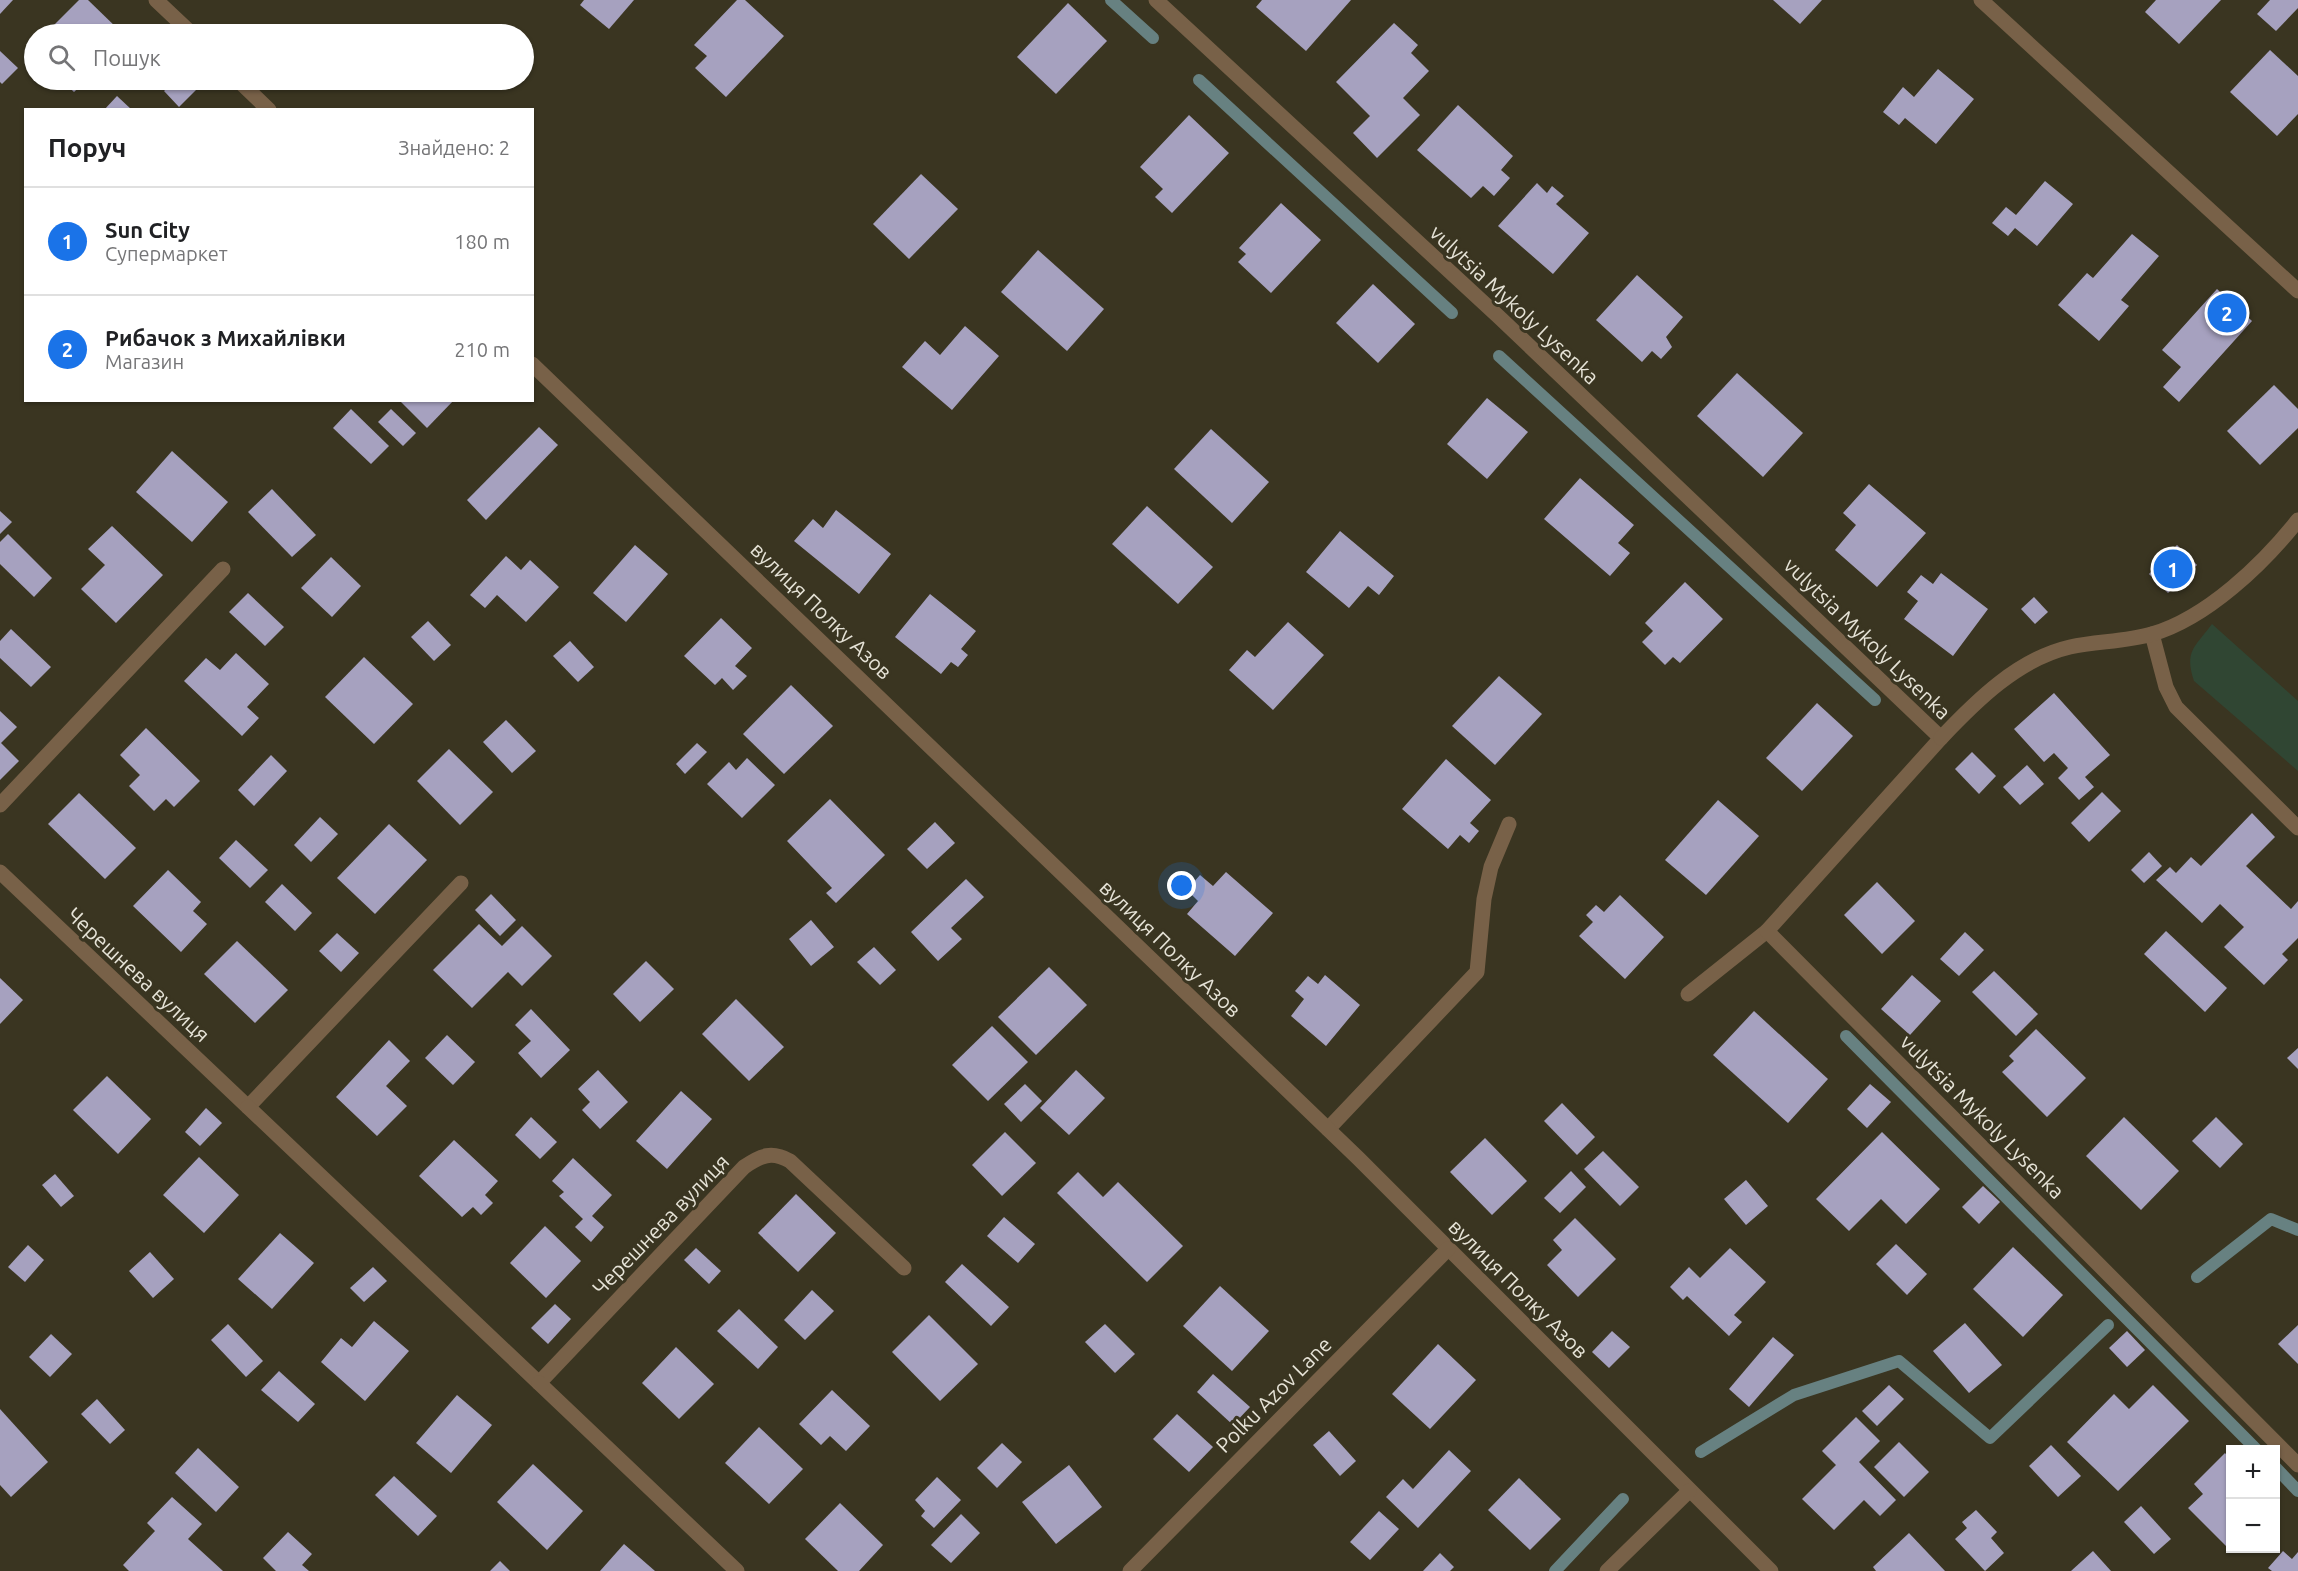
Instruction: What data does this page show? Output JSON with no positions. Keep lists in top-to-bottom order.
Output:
{
  "streets": {
    "street": [
      "vulytsia Mykoly Lysenka",
      "вулиця Полку Азов",
      "Черешнева вулиця",
      "Polku Azov Lane"
    ]
  },
  "crossings": [
    ["вулиця Полку Азов", "Polku Azov Lane"]
  ],
  "page": {
    "search": "Пошук",
    "heading": ["Поруч", "Знайдено: 2"],
    "list": [
      {
        "mark": "1",
        "name": "Sun City",
        "note": "Супермаркет",
        "value": "180 m"
      },
      {
        "mark": "2",
        "name": "Рибачок з Михайлівки",
        "note": "Магазин",
        "value": "210 m"
      }
    ],
    "pins": ["2", "1"],
    "map_buttons": ["+", "−"]
  }
}
